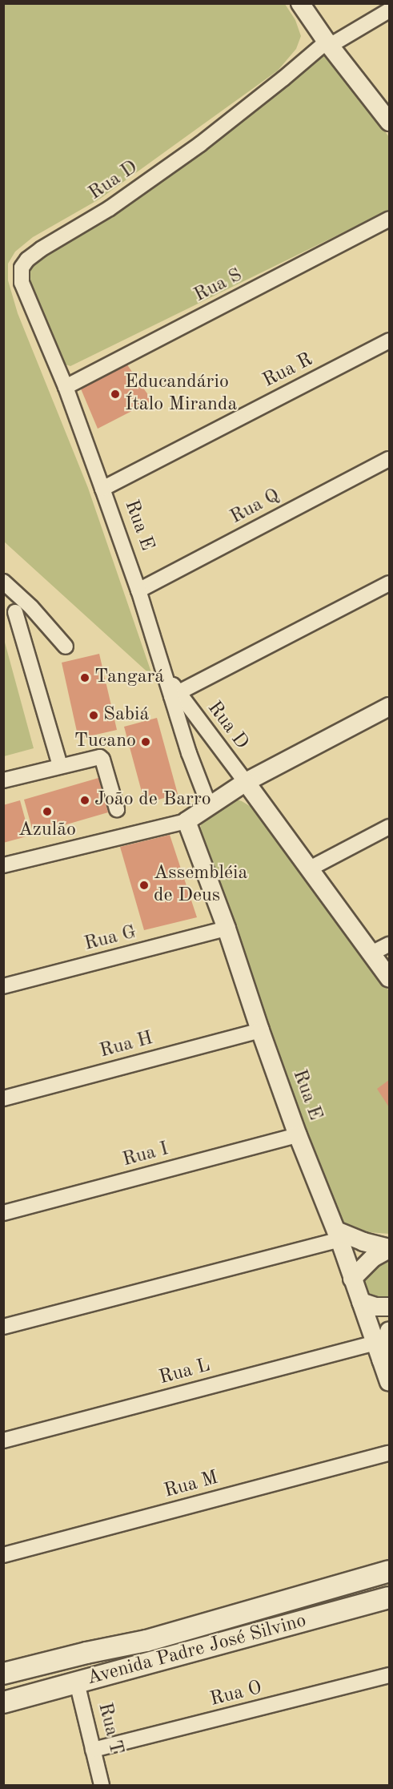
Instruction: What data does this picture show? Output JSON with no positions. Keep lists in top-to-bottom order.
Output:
{
  "streets": {
    "main road": ["Avenida Padre José Silvino"],
    "street": [
      "Rua D",
      "Rua S",
      "Rua R",
      "Rua Q",
      "Rua E",
      "Rua G",
      "Rua H",
      "Rua I",
      "Rua L",
      "Rua M",
      "Rua O",
      "Rua T"
    ]
  },
  "crossings": [
    ["Rua D", "Rua S"],
    ["Rua D", "Rua E"],
    ["Rua S", "Rua E"],
    ["Rua R", "Rua E"],
    ["Rua Q", "Rua E"],
    ["Rua E", "Rua G"],
    ["Rua E", "Rua H"],
    ["Rua E", "Rua I"],
    ["Rua E", "Rua L"],
    ["Avenida Padre José Silvino", "Rua T"],
    ["Rua O", "Rua T"]
  ],
  "places": [
    "Educandário Ítalo Miranda",
    "Tangará",
    "Sabiá",
    "Tucano",
    "João de Barro",
    "Azulão",
    "Assembléia de Deus"
  ]
}
